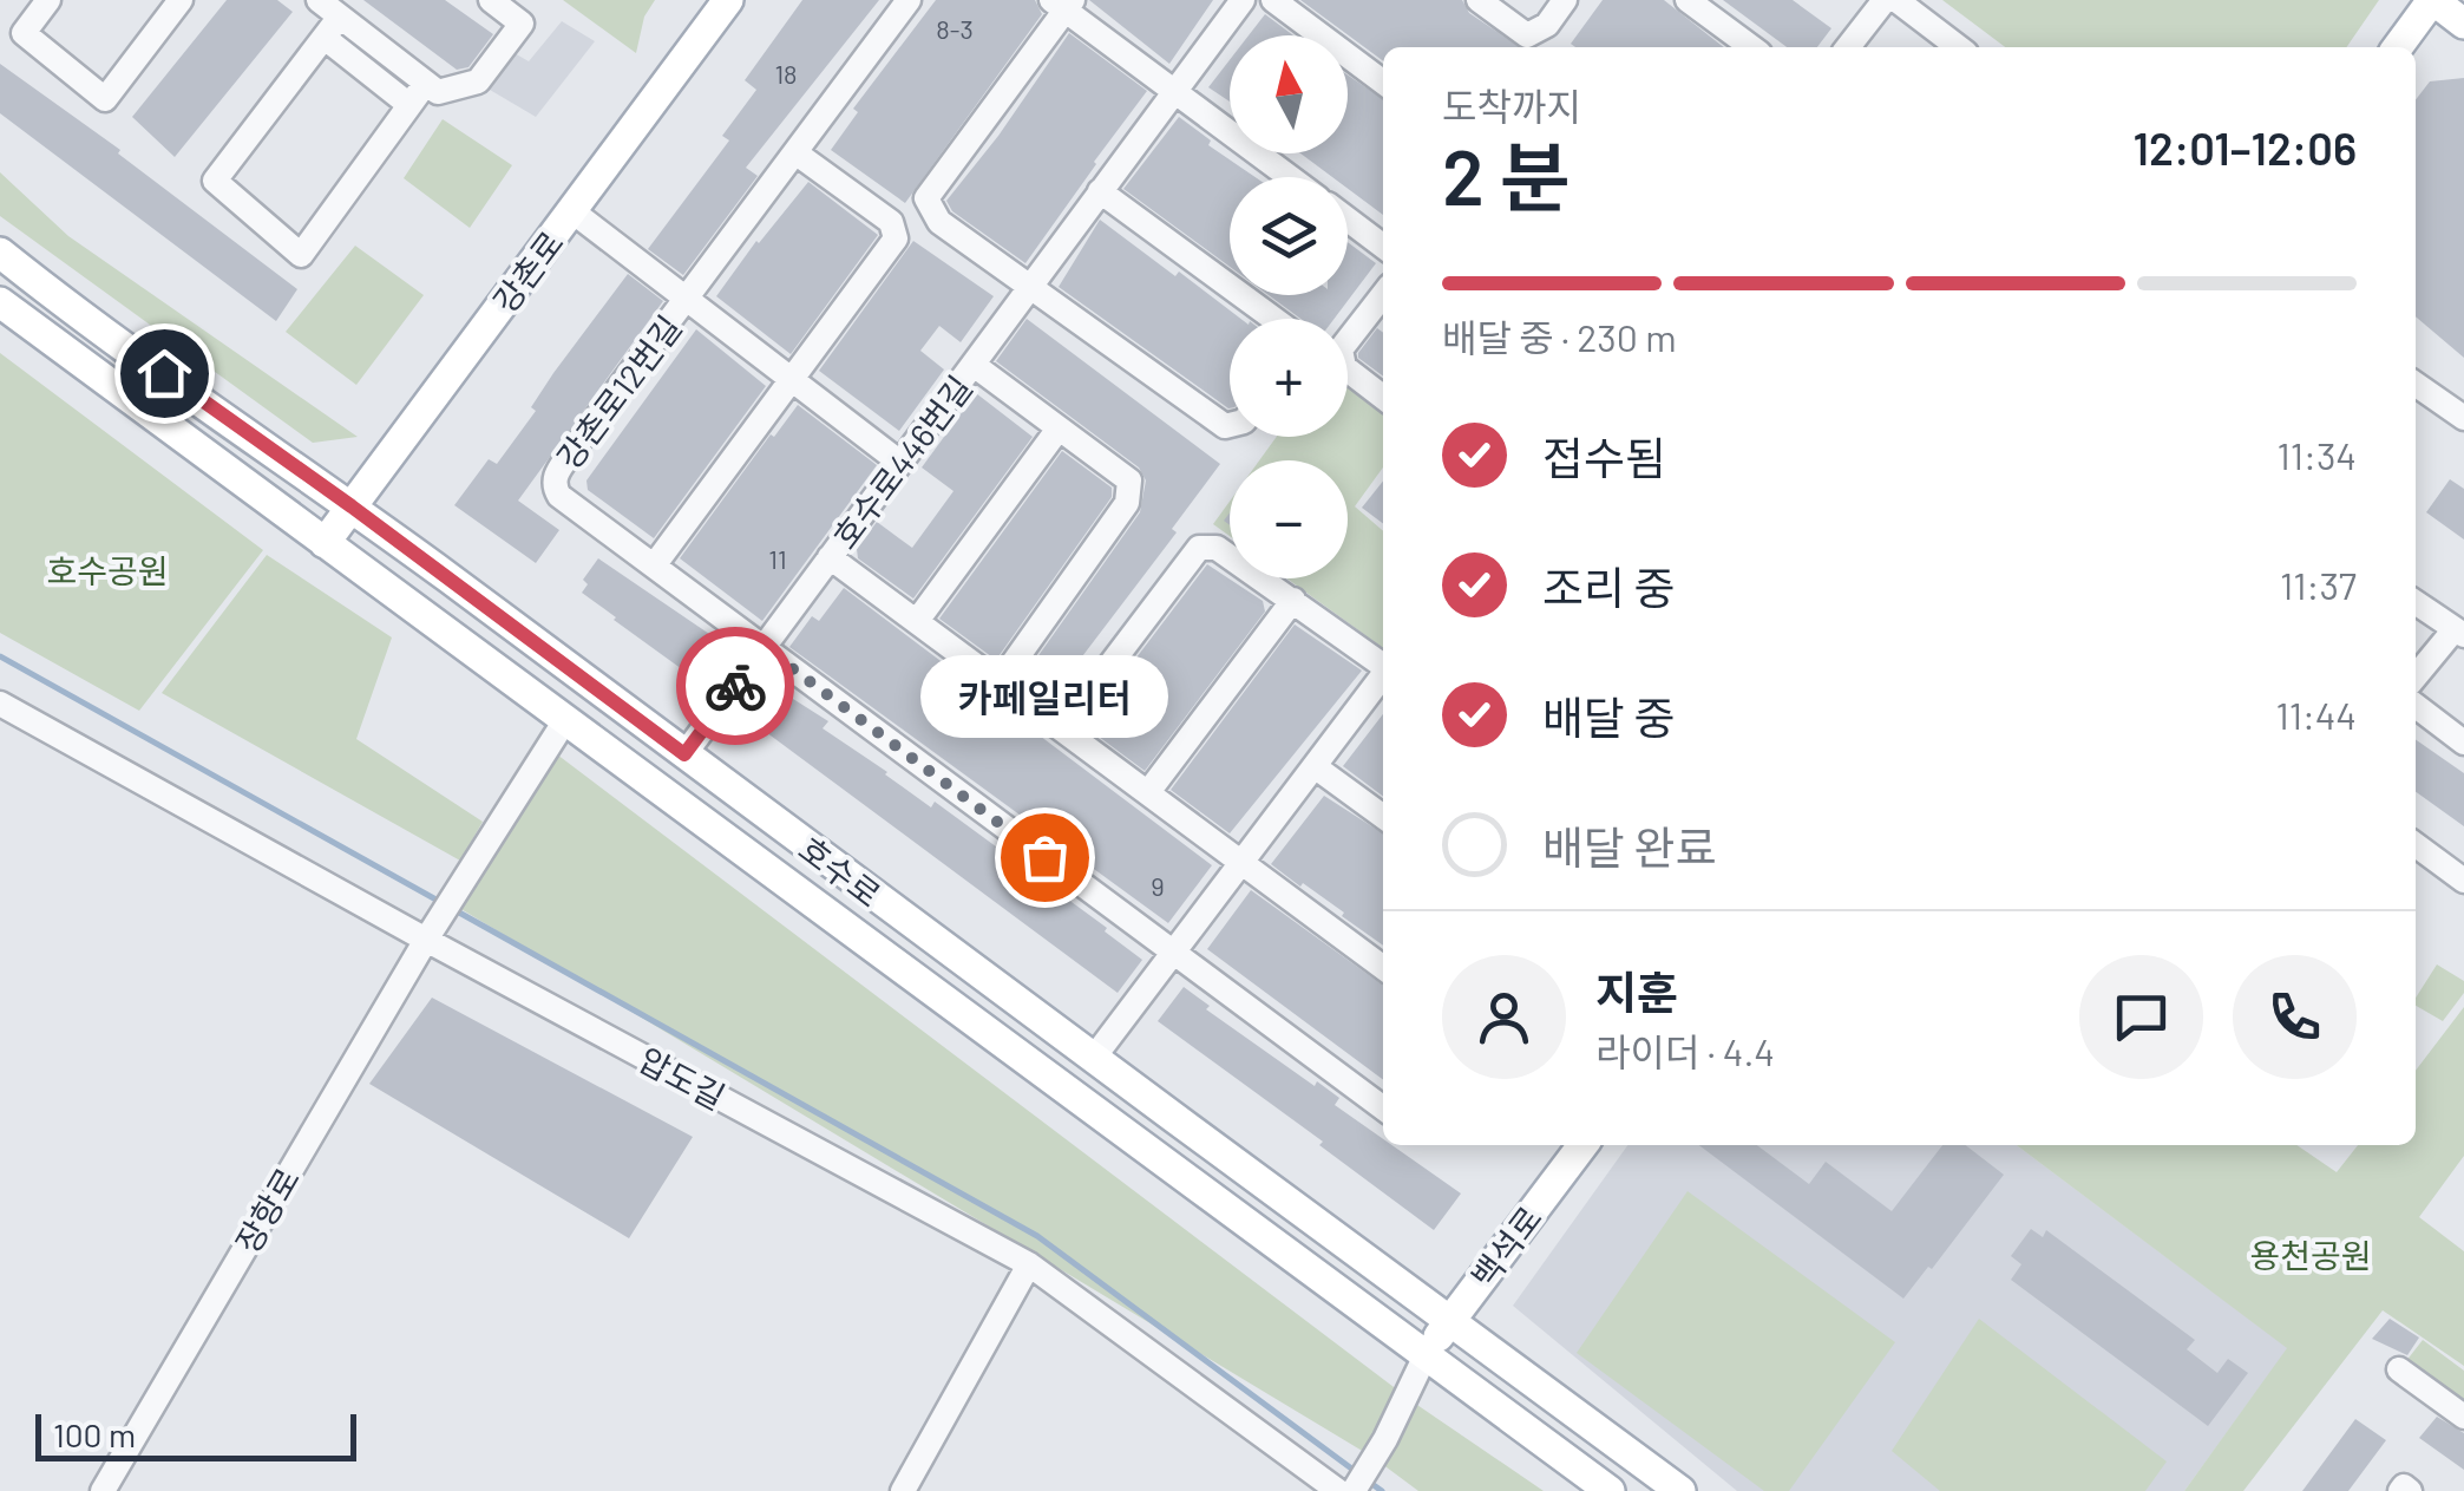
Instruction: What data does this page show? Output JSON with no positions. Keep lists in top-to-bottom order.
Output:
{
  "streets": {
    "main road": ["강촌로", "호수로", "백석로"],
    "street": [
      "강촌로12번길",
      "호수로446번길",
      "압도길",
      "장항로"
    ]
  },
  "crossings": [
    ["강촌로", "강촌로12번길"],
    ["강촌로", "호수로"],
    ["강촌로12번길", "호수로446번길"],
    ["호수로446번길", "호수로"],
    ["호수로", "장항로"],
    ["호수로", "백석로"],
    ["압도길", "장항로"]
  ],
  "parks": ["호수공원", "용천공원"],
  "places": ["카페일리터"],
  "house_numbers": [
    "8-3",
    "18",
    "11",
    "9"
  ],
  "scale_bar": "100 m",
  "north": "top",
  "page": {
    "map_buttons": ["+", "−"],
    "heading": ["2 분", "도착까지", "12:01–12:06"],
    "panel": ["지훈", "라이더 · 4.4"],
    "bar": "배달 중 · 230 m",
    "list": [
      ["접수됨", "11:34"],
      ["조리 중", "11:37"],
      ["배달 중", "11:44"],
      "배달 완료"
    ],
    "bubble": "카페일리터",
    "scale": "100 m"
  }
}
